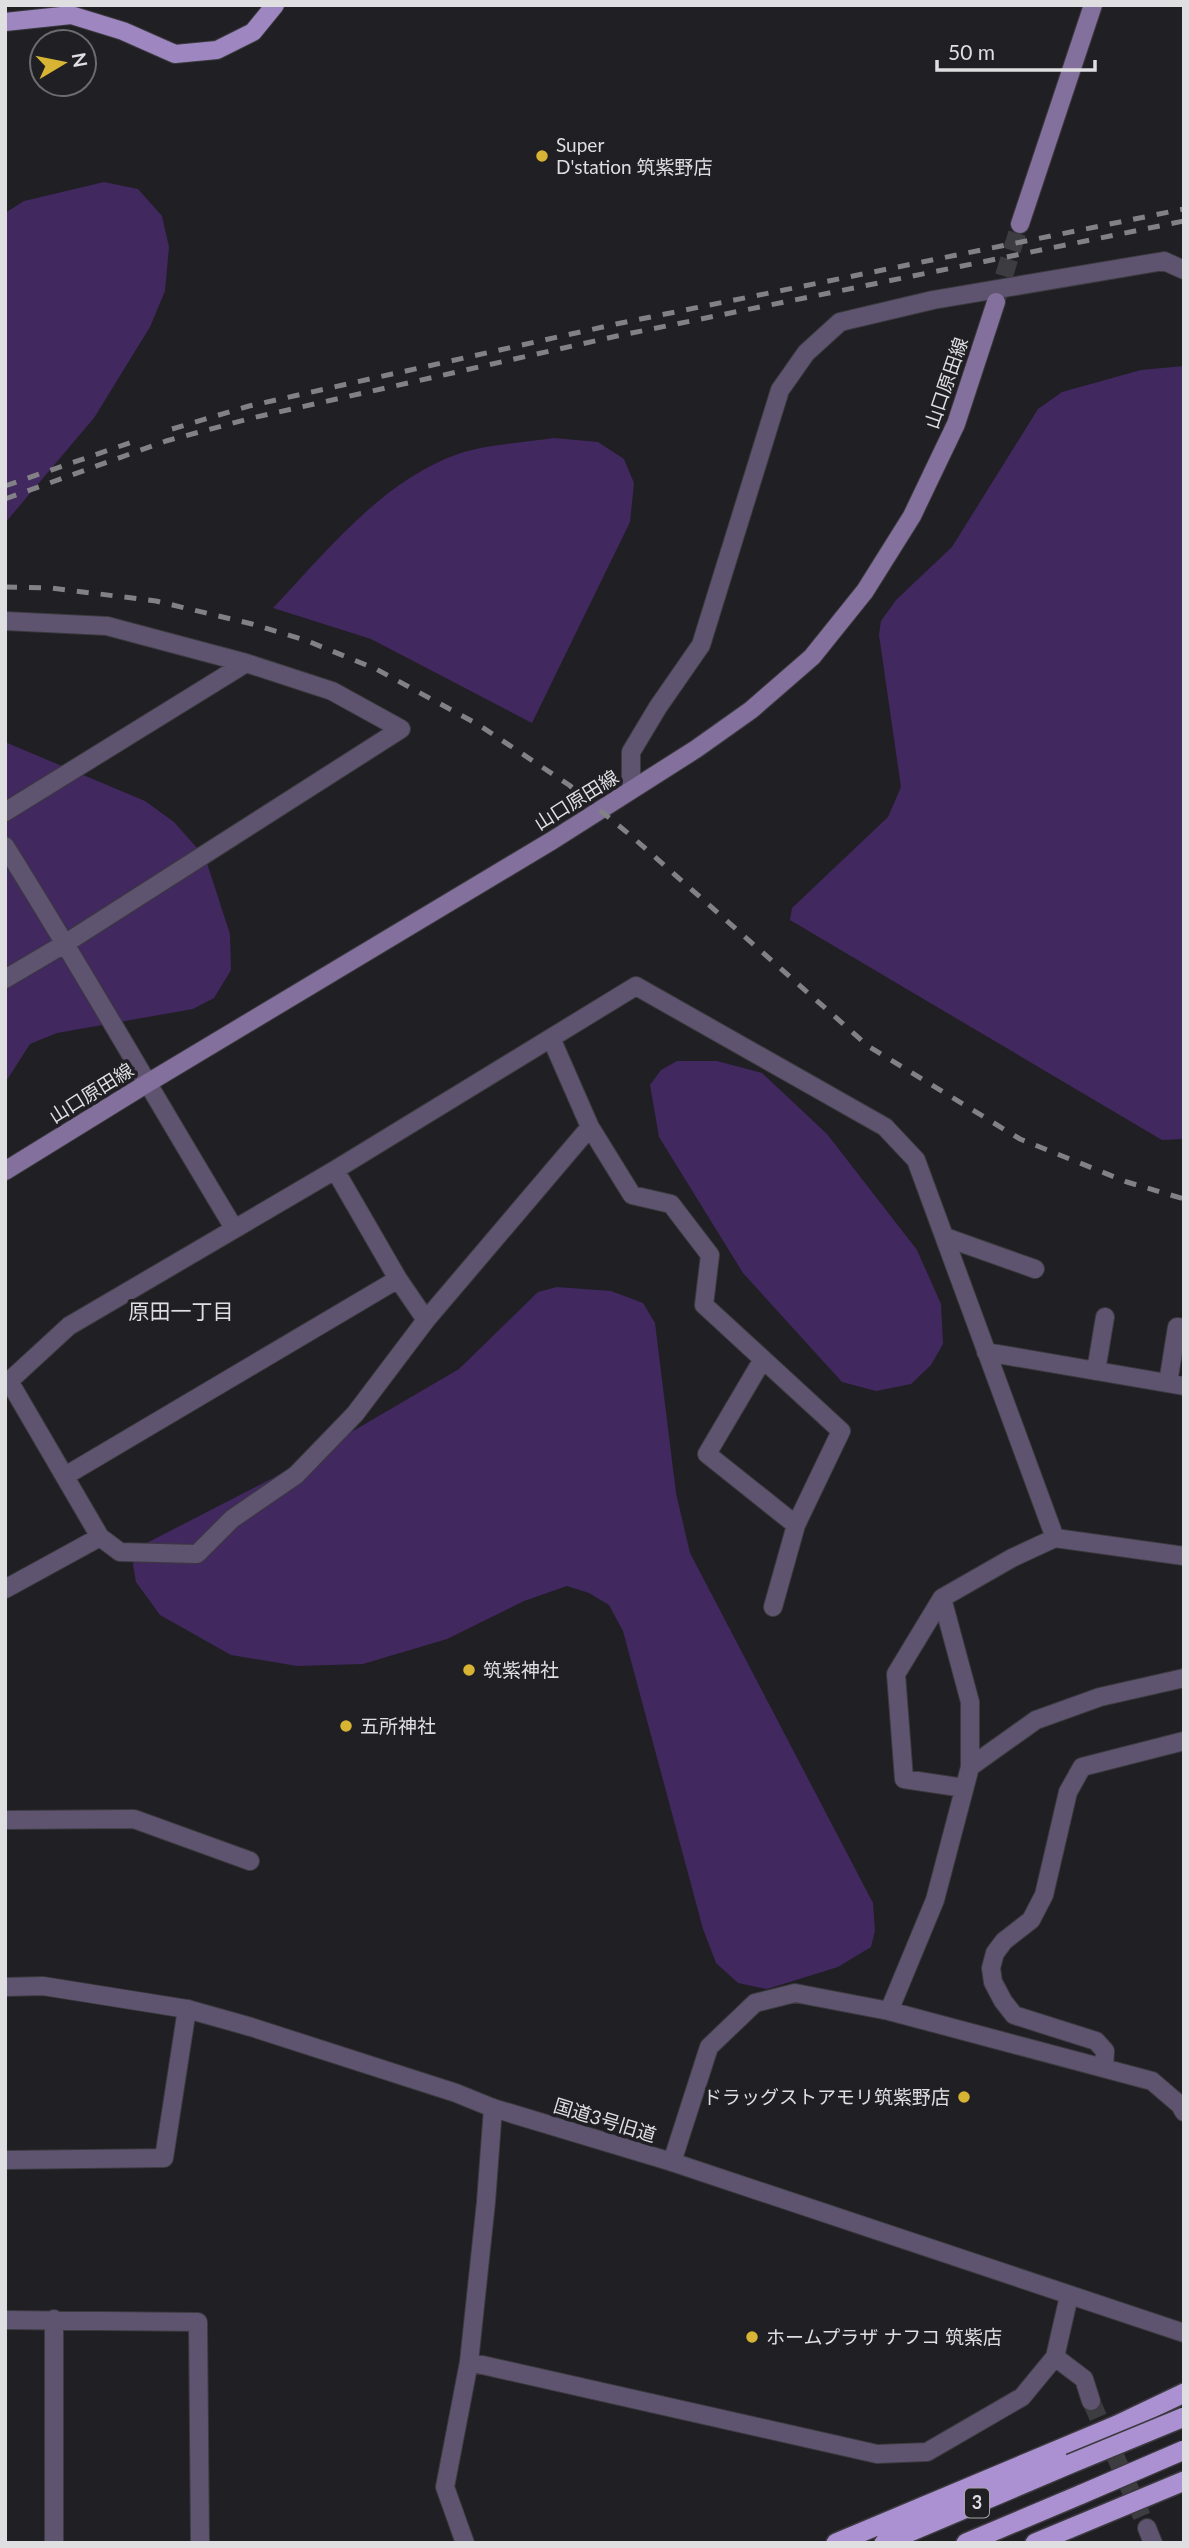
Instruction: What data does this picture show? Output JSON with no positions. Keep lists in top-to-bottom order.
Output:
{
  "streets": {
    "highway": ["3"],
    "main road": ["山口原田線"],
    "street": ["国道3号旧道"]
  },
  "districts": ["原田一丁目"],
  "places": [
    "Super D'station 筑紫野店",
    "筑紫神社",
    "五所神社",
    "ドラッグストアモリ筑紫野店",
    "ホームプラザ ナフコ 筑紫店"
  ],
  "scale_bar": "50 m",
  "north": "right"
}
